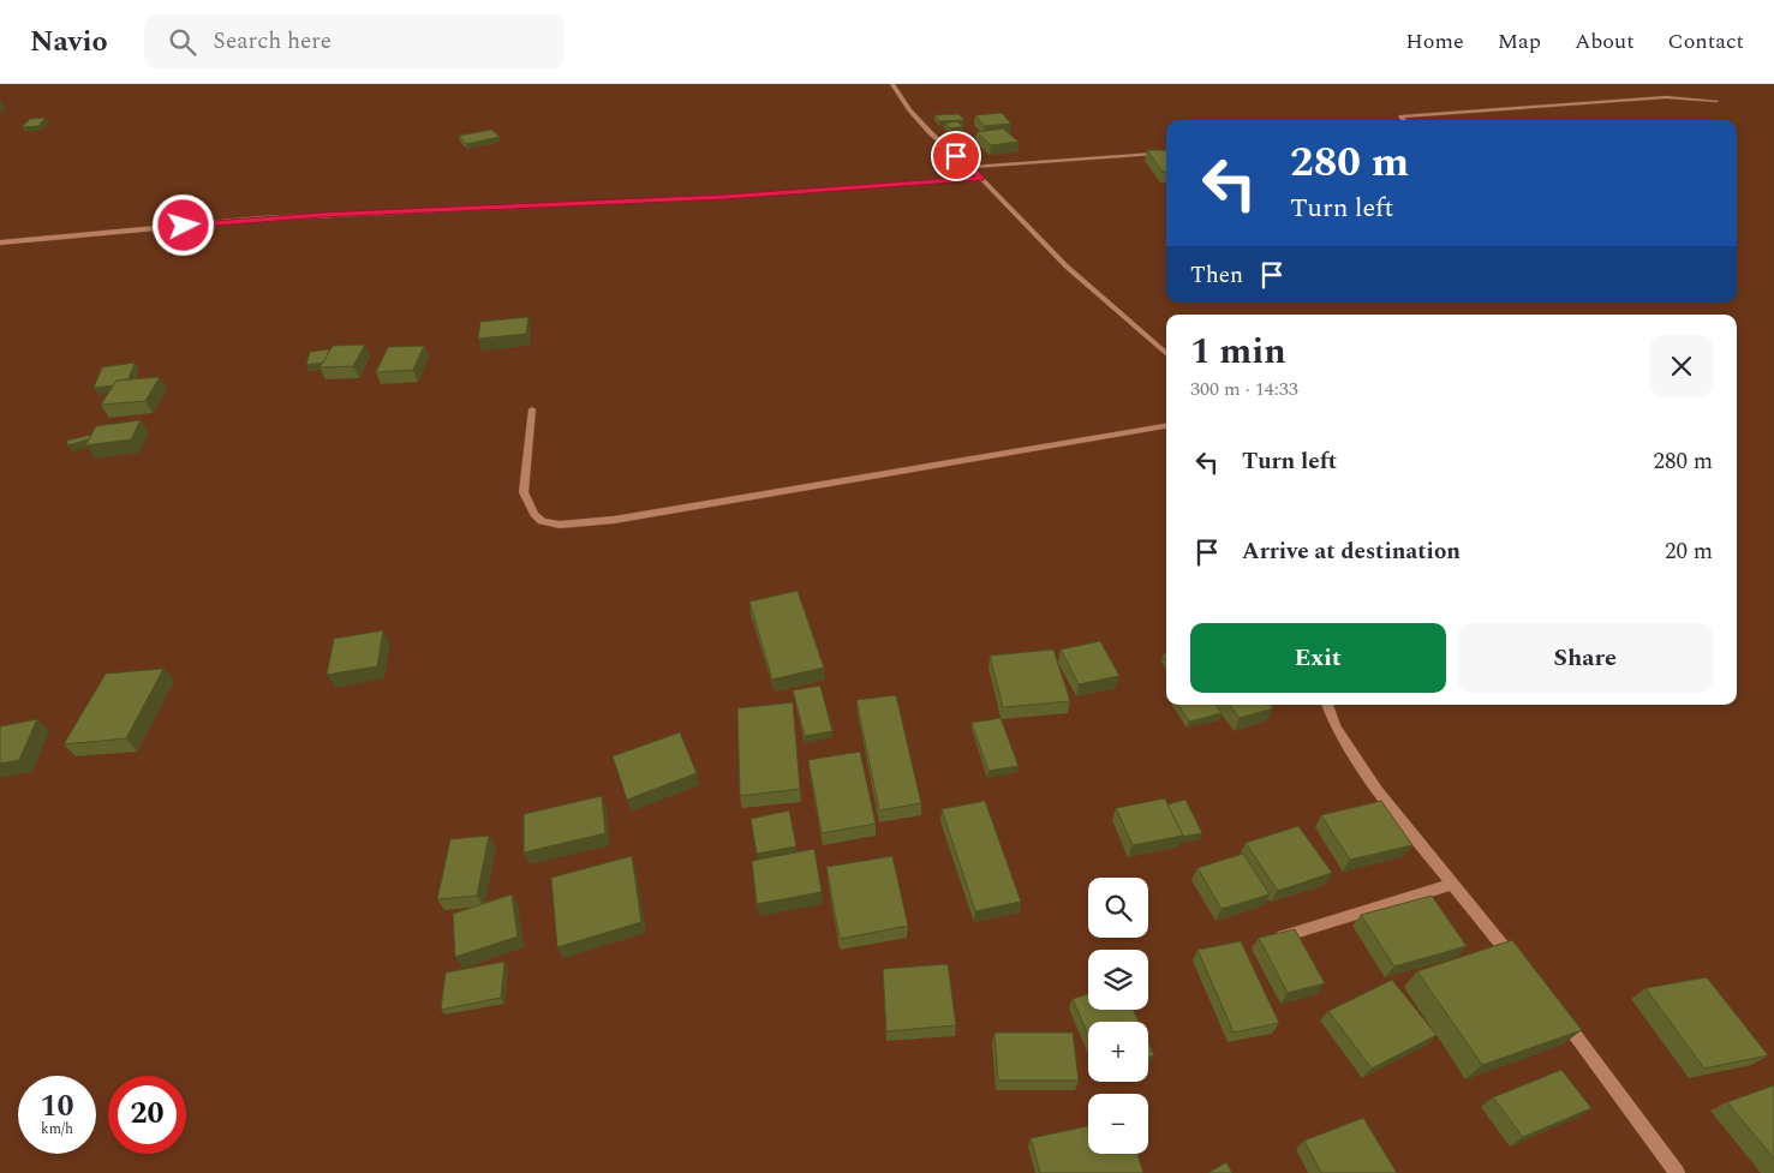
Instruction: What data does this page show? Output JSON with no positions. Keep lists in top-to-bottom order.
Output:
{
  "page": {
    "header": "Navio",
    "search": "Search here",
    "nav": [
      "Home",
      "Map",
      "About",
      "Contact"
    ],
    "turn": ["280 m", "Turn left"],
    "then": "Then",
    "heading": ["1 min", "300 m · 14:33"],
    "list": [
      {
        "name": "Turn left",
        "value": "280 m"
      },
      {
        "name": "Arrive at destination",
        "value": "20 m"
      }
    ],
    "buttons": ["Exit", "Share"],
    "map_buttons": ["+", "−"],
    "speed": "10 km/h",
    "limit": "20"
  }
}
